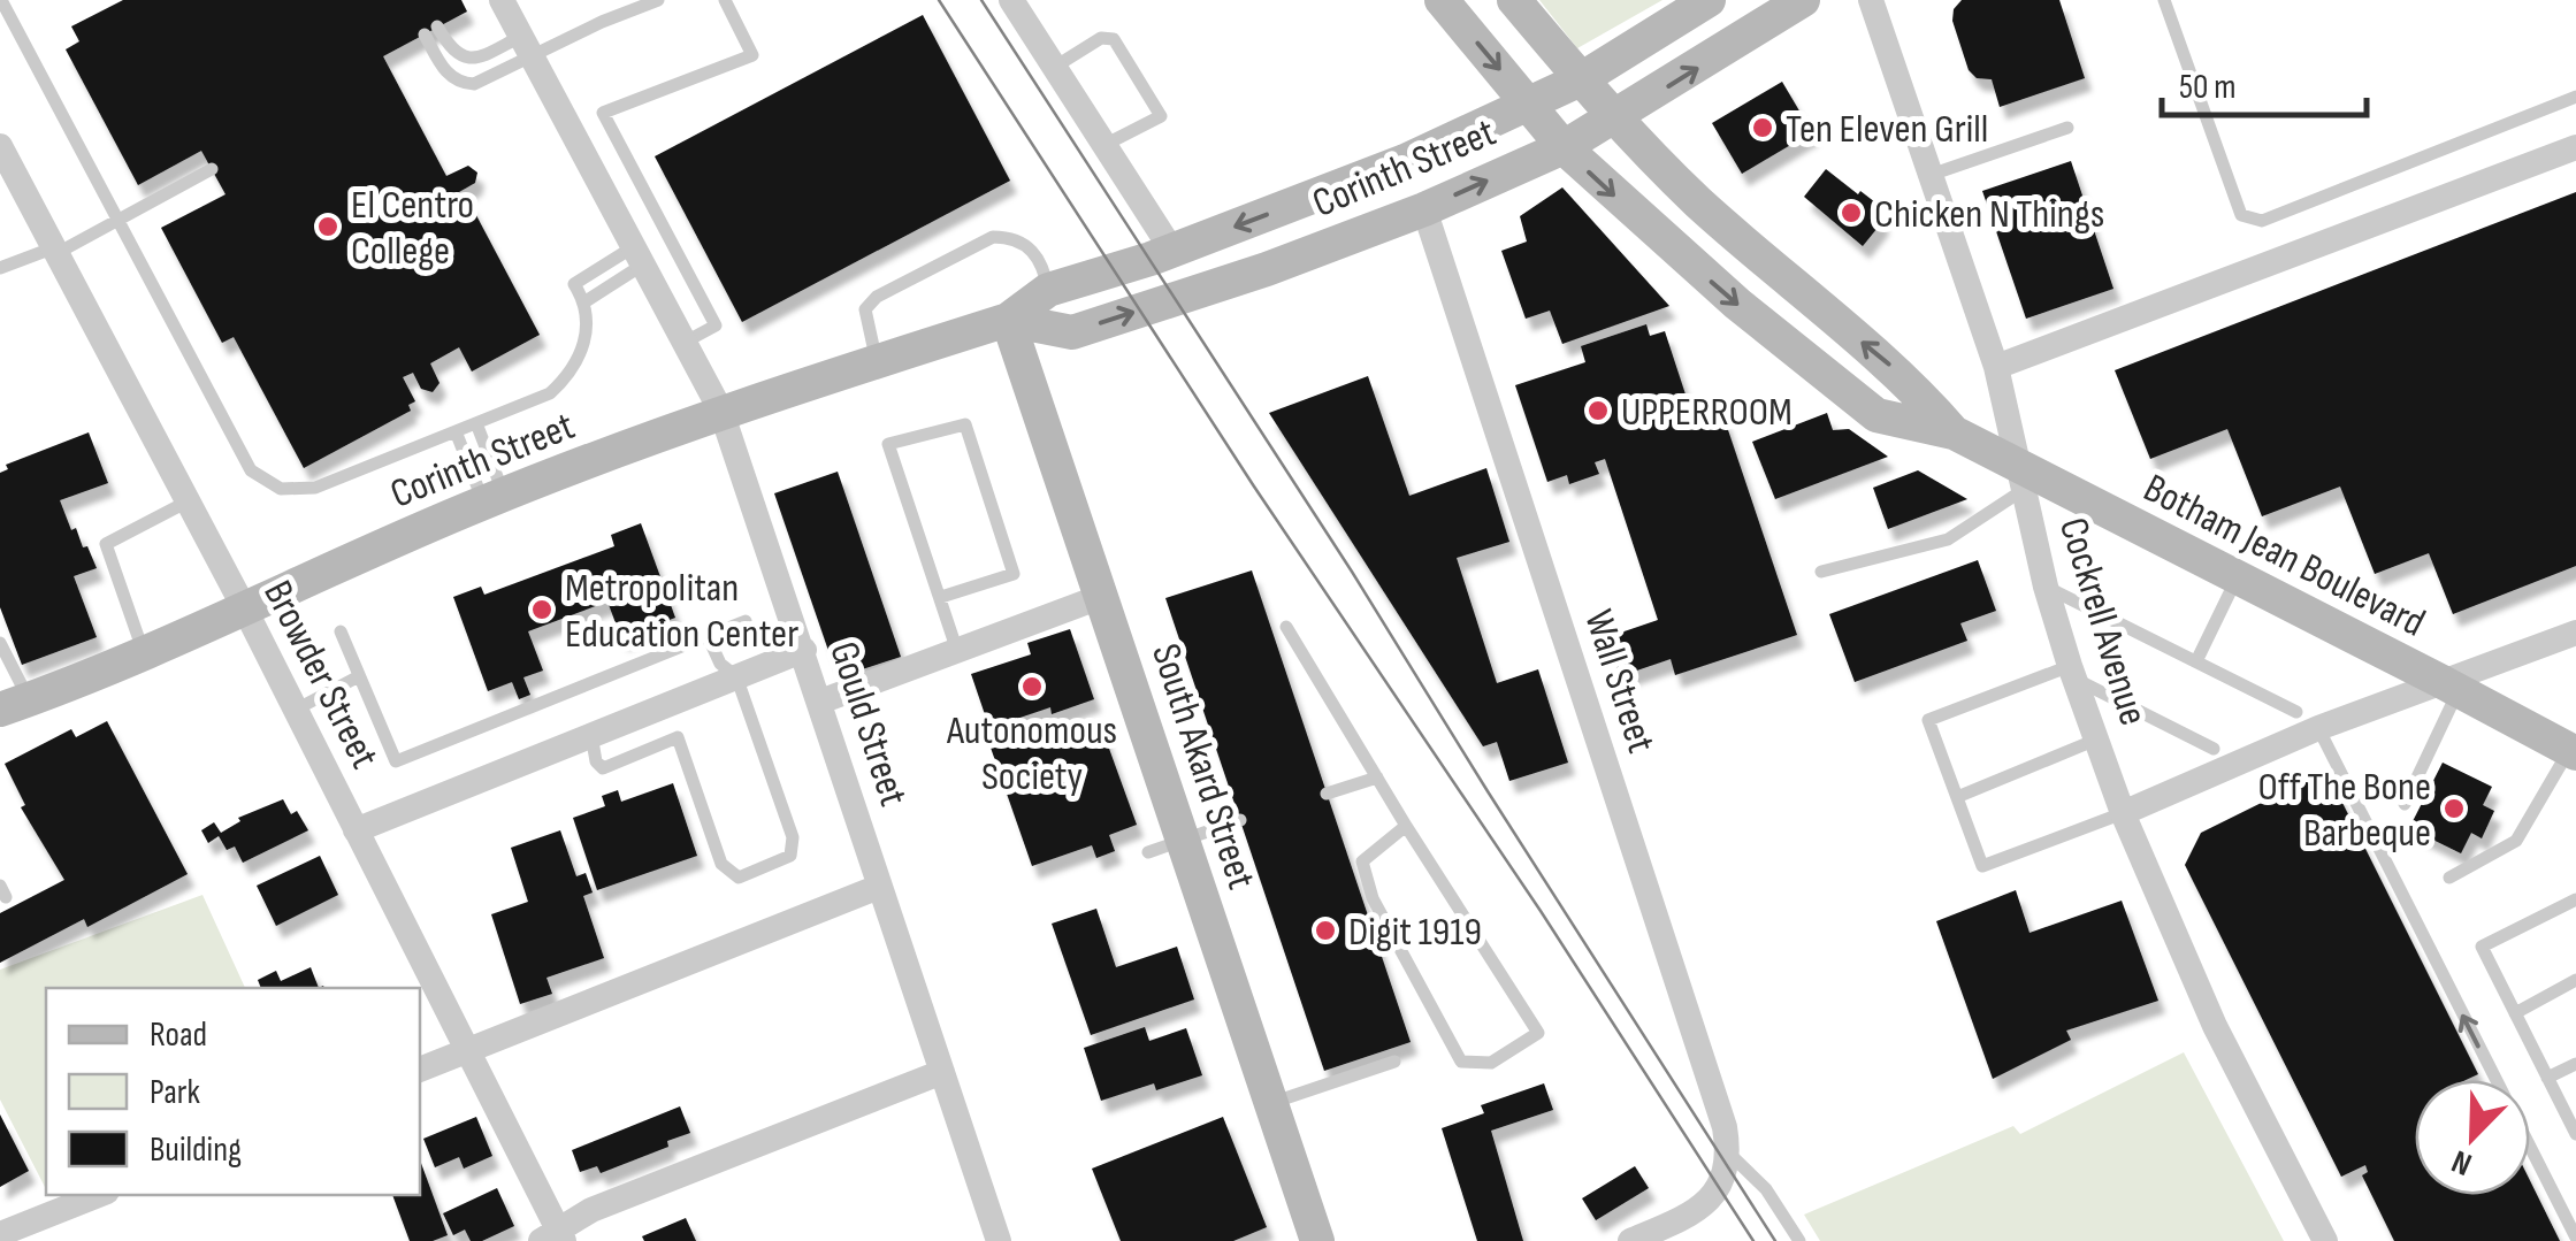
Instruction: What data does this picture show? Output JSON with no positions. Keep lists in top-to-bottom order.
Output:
{
  "streets": {
    "main road": ["Corinth Street", "Botham Jean Boulevard", "South Akard Street"],
    "street": [
      "Cockrell Avenue",
      "Browder Street",
      "Wall Street",
      "Gould Street"
    ]
  },
  "crossings": [
    ["Corinth Street", "Botham Jean Boulevard"],
    ["Corinth Street", "Browder Street"],
    ["Corinth Street", "Wall Street"],
    ["Corinth Street", "Gould Street"],
    ["Corinth Street", "South Akard Street"],
    ["Botham Jean Boulevard", "Cockrell Avenue"]
  ],
  "places": [
    "Ten Eleven Grill",
    "Chicken N Things",
    "El Centro College",
    "UPPERROOM",
    "Metropolitan Education Center",
    "Autonomous Society",
    "Off The Bone Barbeque",
    "Digit 1919"
  ],
  "legend": ["Road", "Park", "Building"],
  "scale_bar": "50 m",
  "north": "bottom left"
}
